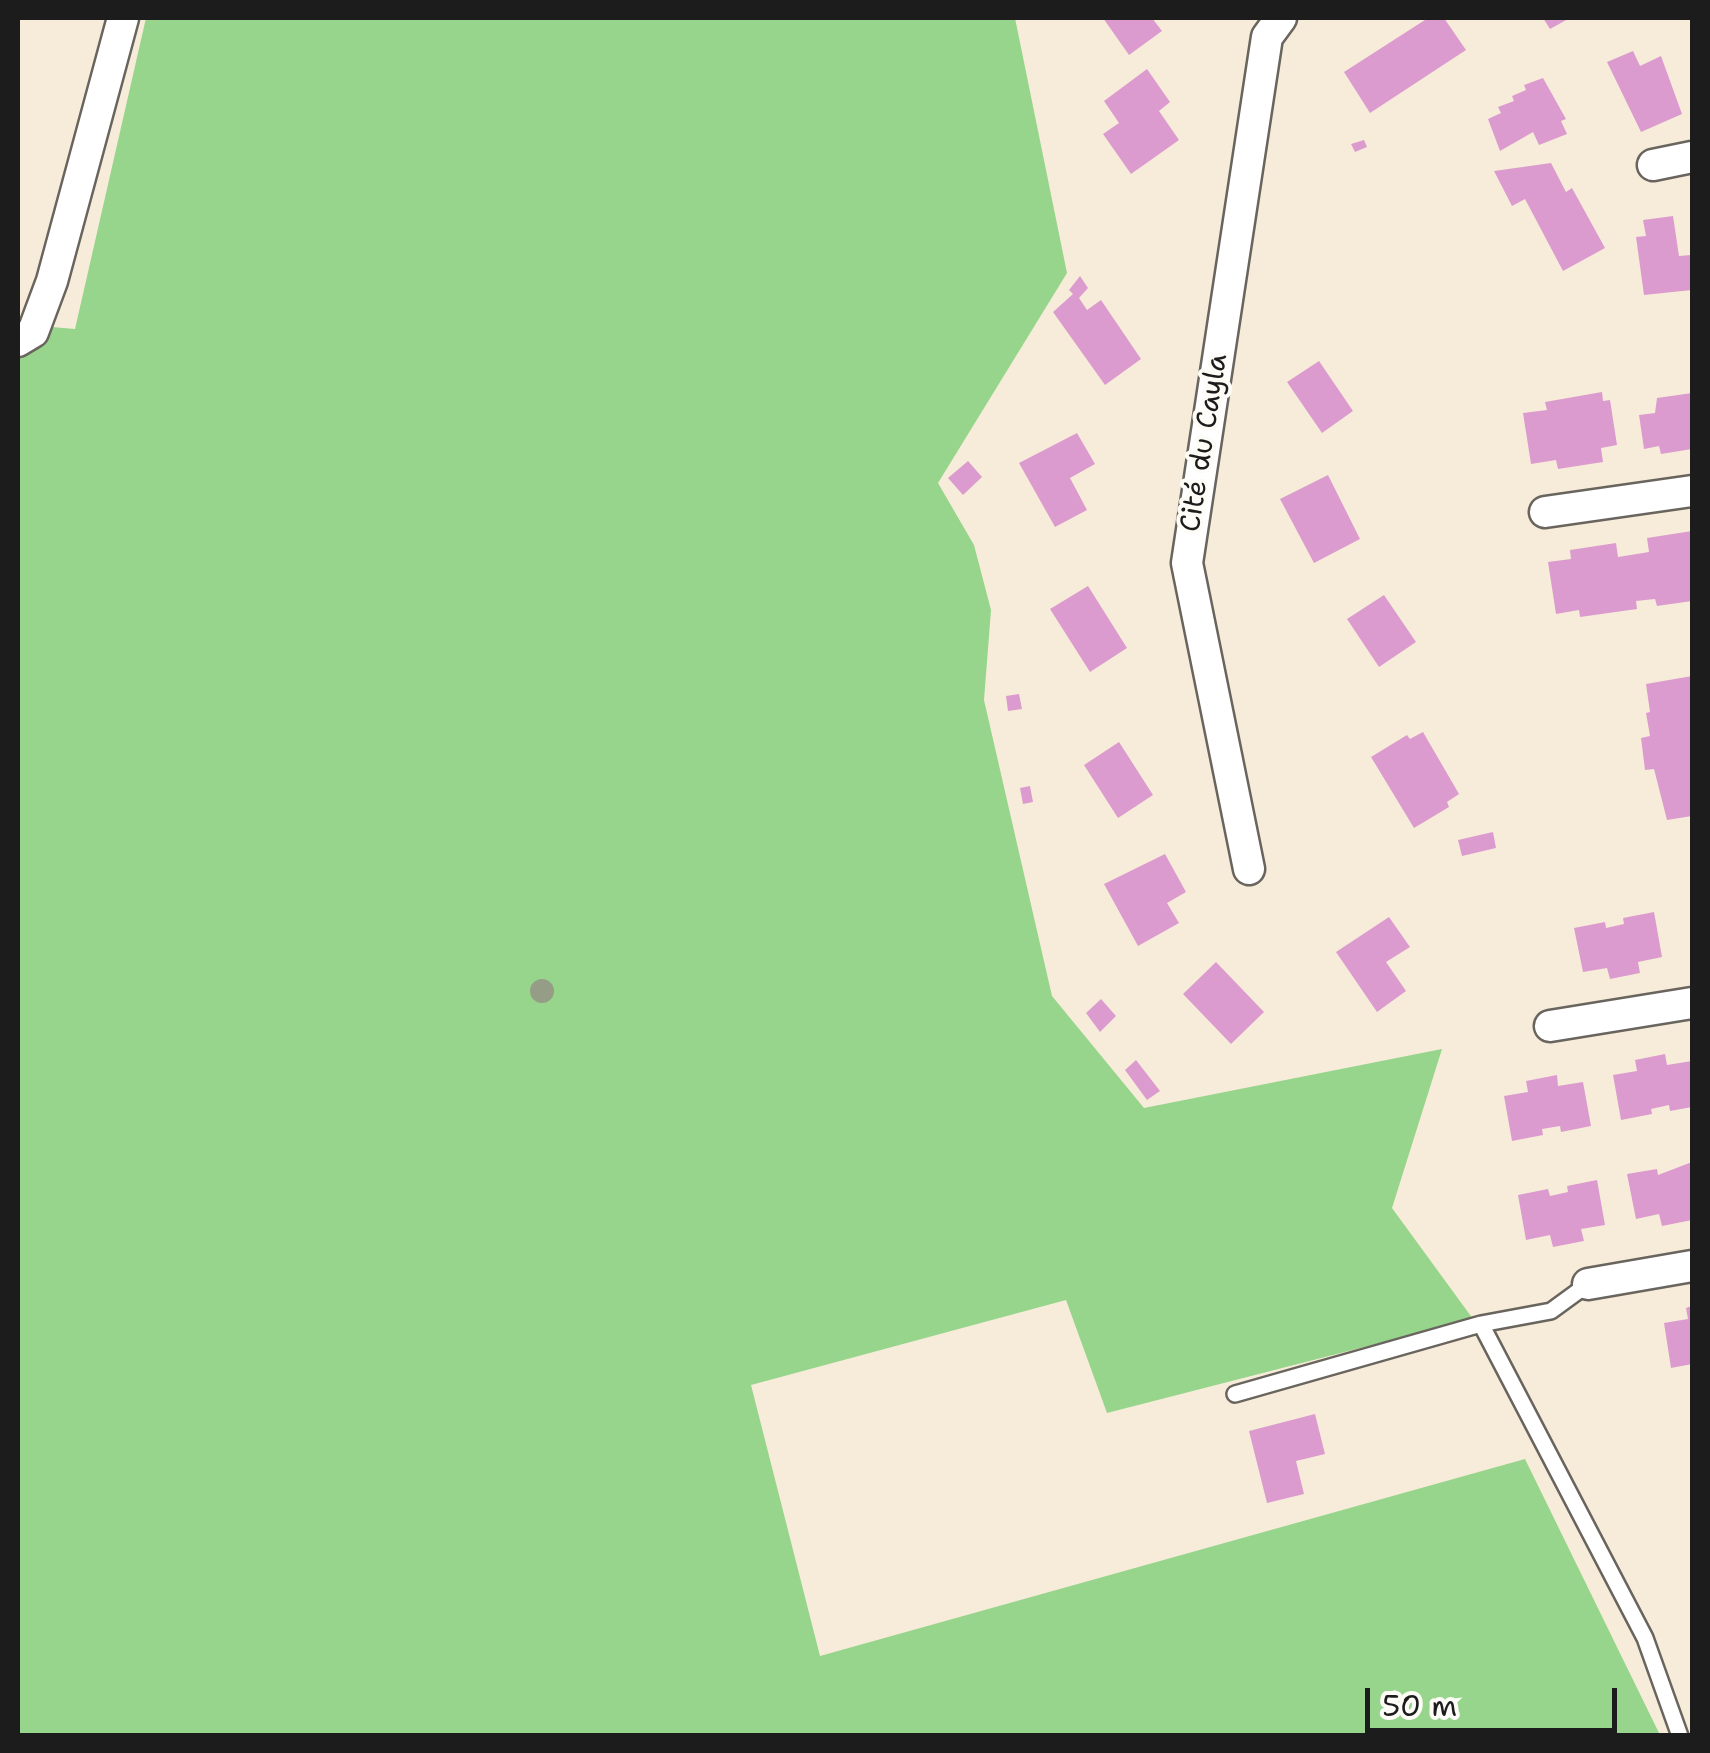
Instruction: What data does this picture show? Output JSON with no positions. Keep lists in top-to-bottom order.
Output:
{
  "streets": {
    "street": ["Cité du Cayla"]
  },
  "scale_bar": "50 m"
}
